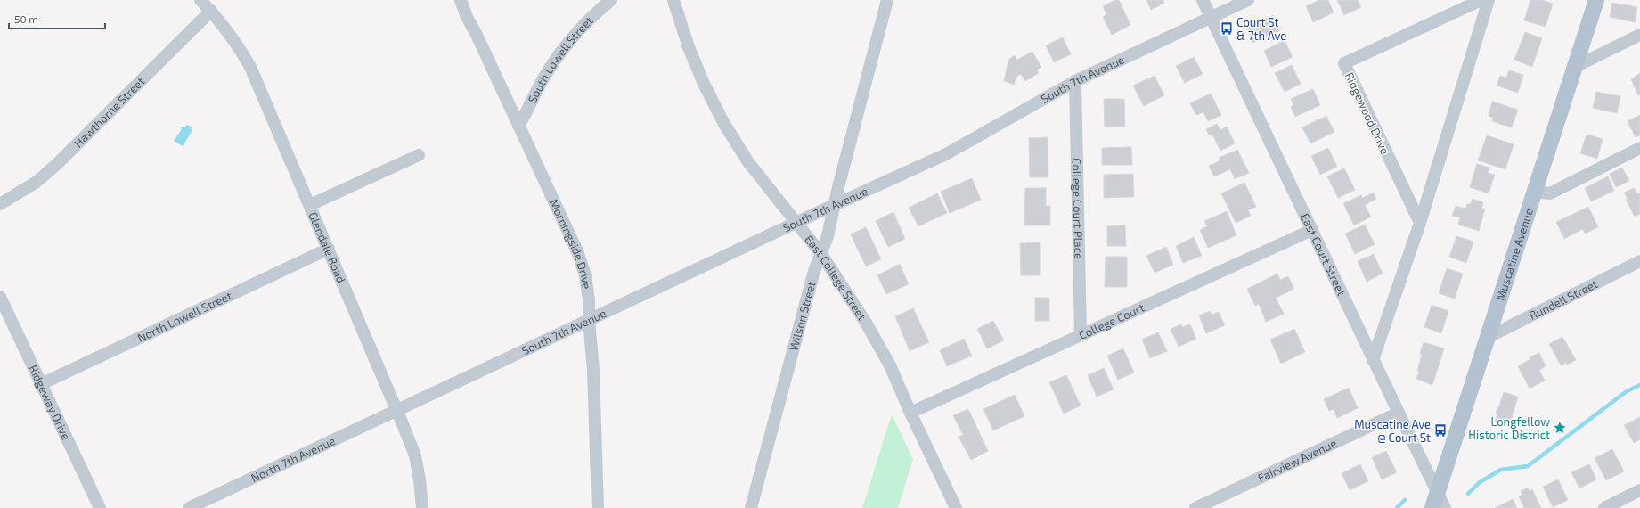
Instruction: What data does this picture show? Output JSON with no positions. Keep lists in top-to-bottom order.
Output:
{
  "streets": {
    "main road": ["Muscatine Avenue"],
    "street": [
      "South Lowell Street",
      "South 7th Avenue",
      "Hawthorne Street",
      "Ridgewood Drive",
      "College Court Place",
      "Morningside Drive",
      "Glendale Road",
      "East Court Street",
      "East College Street",
      "Rundell Street",
      "Wilson Street",
      "North Lowell Street",
      "College Court",
      "Ridgeway Drive",
      "North 7th Avenue",
      "Fairview Avenue"
    ]
  },
  "crossings": [
    ["South Lowell Street", "Morningside Drive"],
    ["South 7th Avenue", "College Court Place"],
    ["South 7th Avenue", "Morningside Drive"],
    ["South 7th Avenue", "Glendale Road"],
    ["South 7th Avenue", "East Court Street"],
    ["South 7th Avenue", "East College Street"],
    ["South 7th Avenue", "Wilson Street"],
    ["South 7th Avenue", "North 7th Avenue"],
    ["Hawthorne Street", "Glendale Road"],
    ["College Court Place", "College Court"],
    ["Glendale Road", "North Lowell Street"],
    ["Glendale Road", "North 7th Avenue"],
    ["East Court Street", "Muscatine Avenue"],
    ["East Court Street", "College Court"],
    ["East Court Street", "Fairview Avenue"],
    ["Muscatine Avenue", "Rundell Street"],
    ["East College Street", "Wilson Street"],
    ["East College Street", "College Court"],
    ["North Lowell Street", "Ridgeway Drive"]
  ],
  "places": {
    "bus stop": ["Court St & 7th Ave", "Muscatine Ave @ Court St"],
    "place": ["Longfellow Historic District"]
  },
  "scale_bar": "50 m"
}
